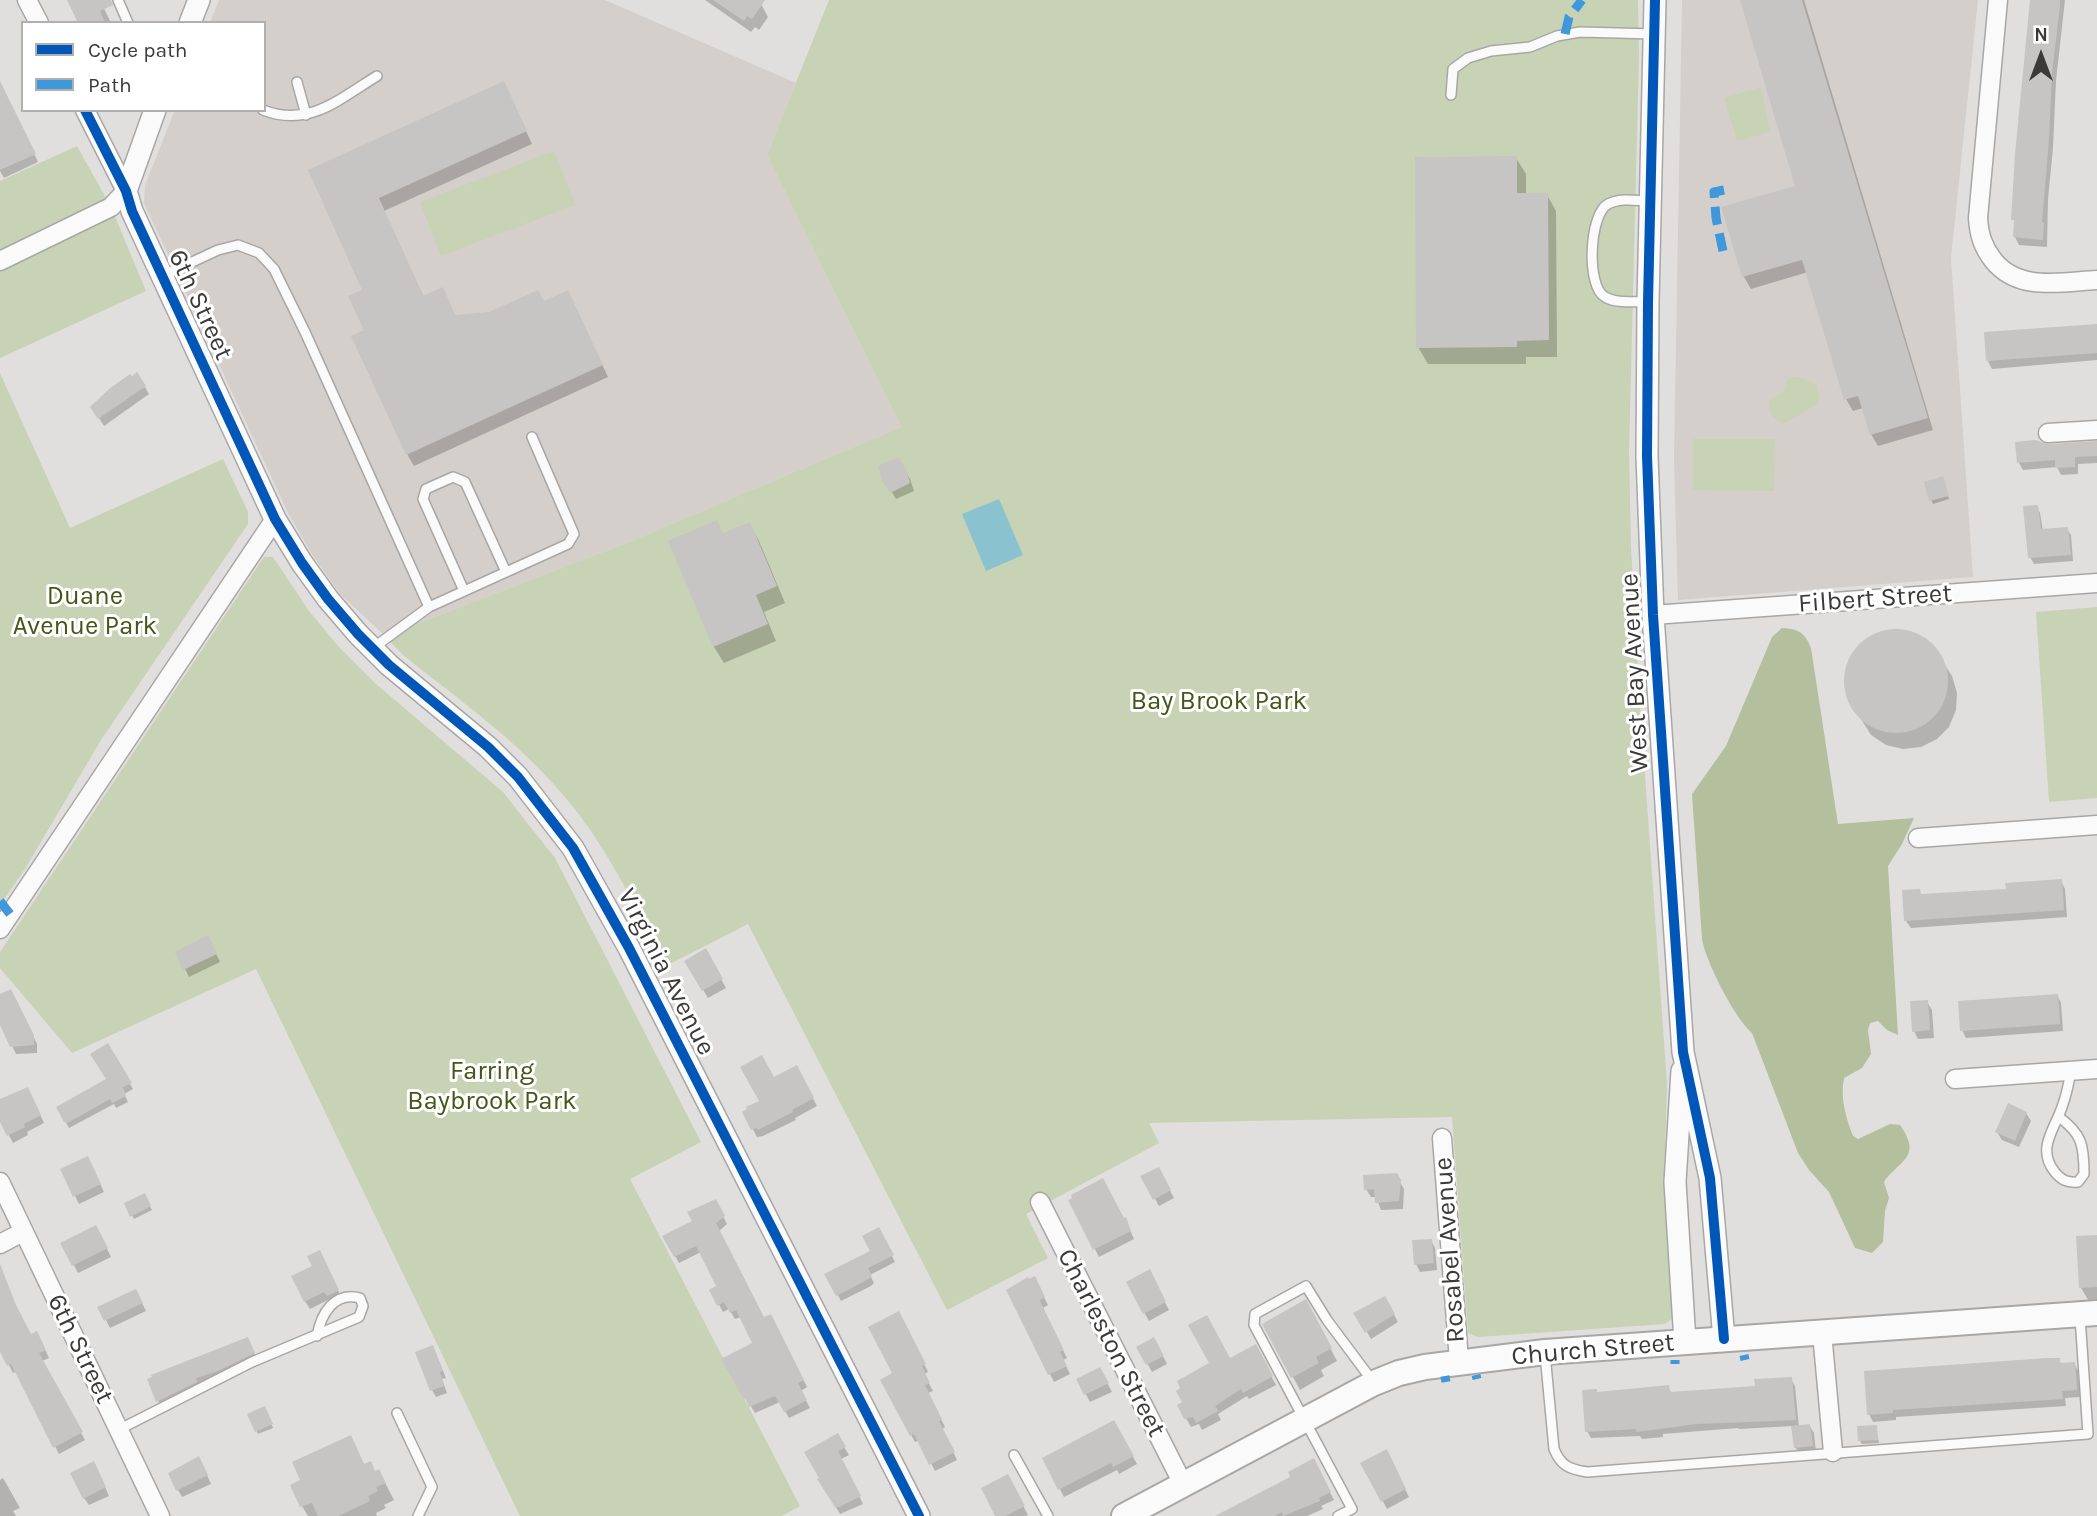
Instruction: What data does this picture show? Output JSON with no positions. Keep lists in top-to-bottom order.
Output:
{
  "streets": {
    "main road": ["Church Street"],
    "street": [
      "6th Street",
      "Filbert Street",
      "West Bay Avenue",
      "Virginia Avenue",
      "Rosabel Avenue",
      "Charleston Street"
    ]
  },
  "crossings": [
    ["6th Street", "Virginia Avenue"],
    ["Filbert Street", "West Bay Avenue"],
    ["West Bay Avenue", "Church Street"],
    ["Rosabel Avenue", "Church Street"],
    ["Charleston Street", "Church Street"]
  ],
  "parks": ["Duane Avenue Park", "Bay Brook Park", "Farring Baybrook Park"],
  "legend": ["Cycle path", "Path"],
  "north": "top"
}
